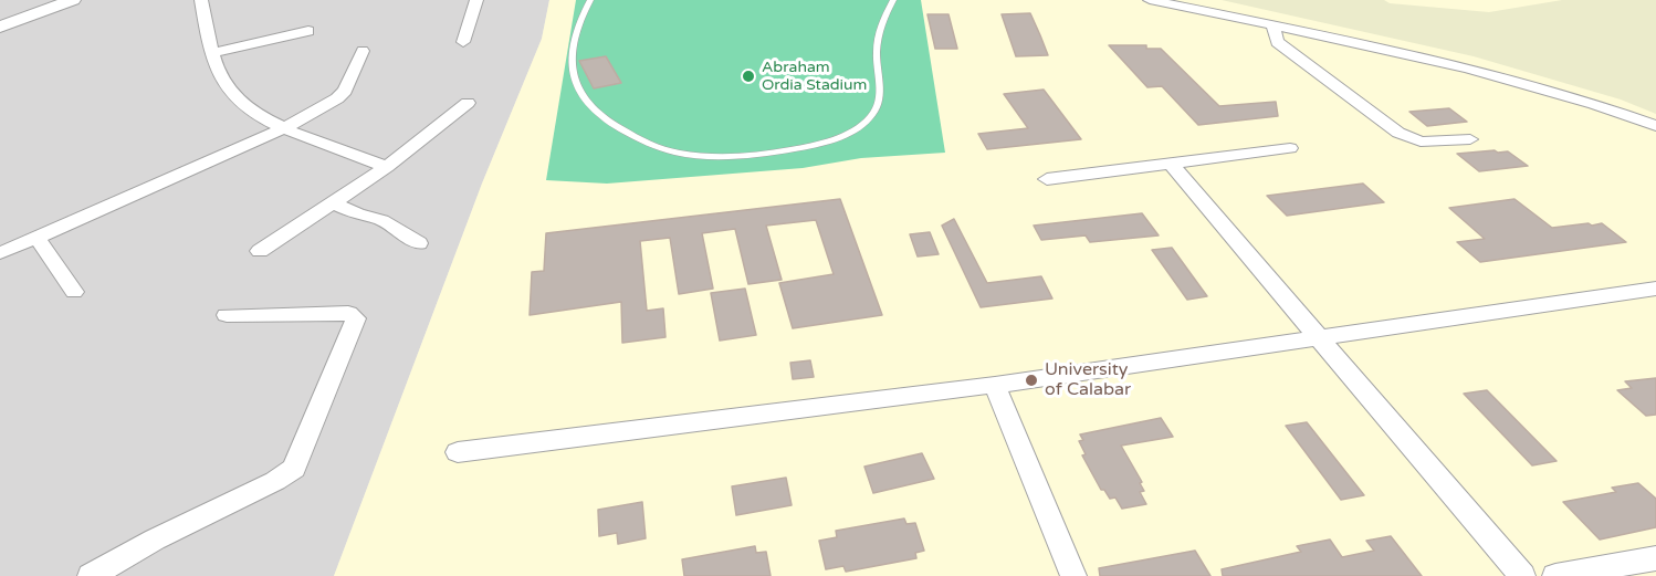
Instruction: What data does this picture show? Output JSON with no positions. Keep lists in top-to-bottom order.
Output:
{
  "places": ["Abraham Ordia Stadium", "University of Calabar"]
}
